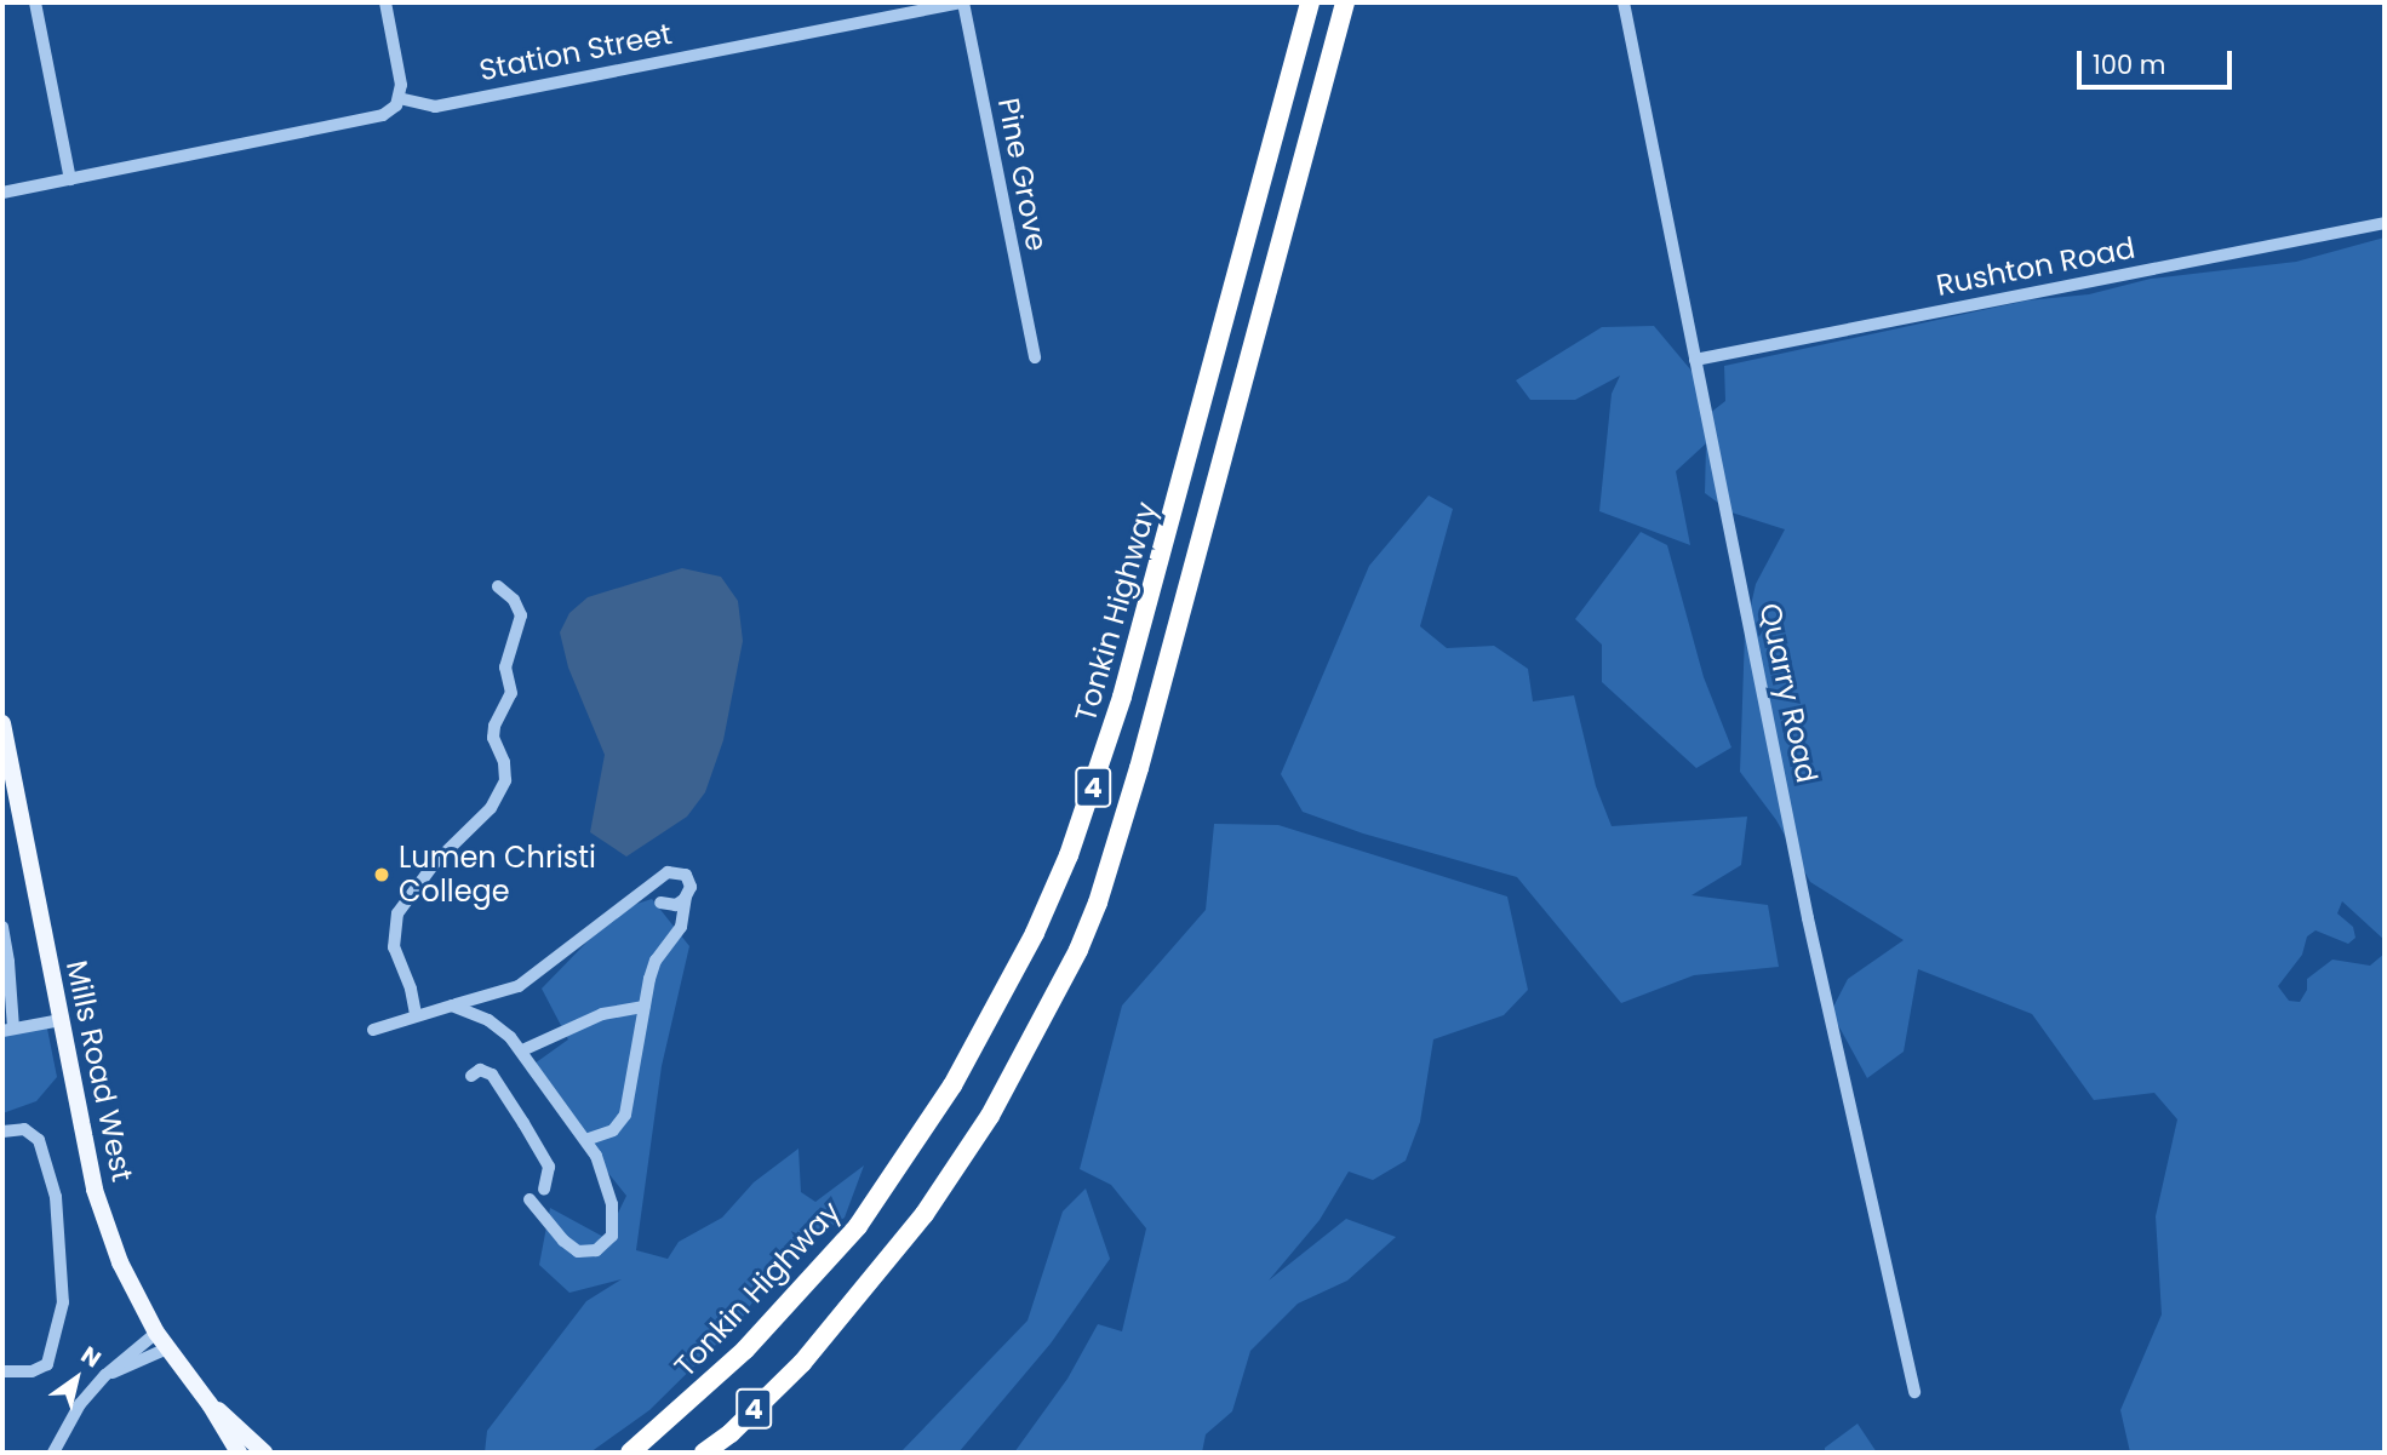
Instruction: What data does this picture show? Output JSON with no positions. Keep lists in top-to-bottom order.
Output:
{
  "streets": {
    "highway": ["Tonkin Highway", "4"],
    "main road": ["Mills Road West"],
    "street": [
      "Station Street",
      "Pine Grove",
      "Rushton Road",
      "Quarry Road"
    ]
  },
  "crossings": [
    ["Station Street", "Pine Grove"],
    ["Rushton Road", "Quarry Road"]
  ],
  "places": ["Lumen Christi College"],
  "scale_bar": "100 m",
  "north": "top right"
}
